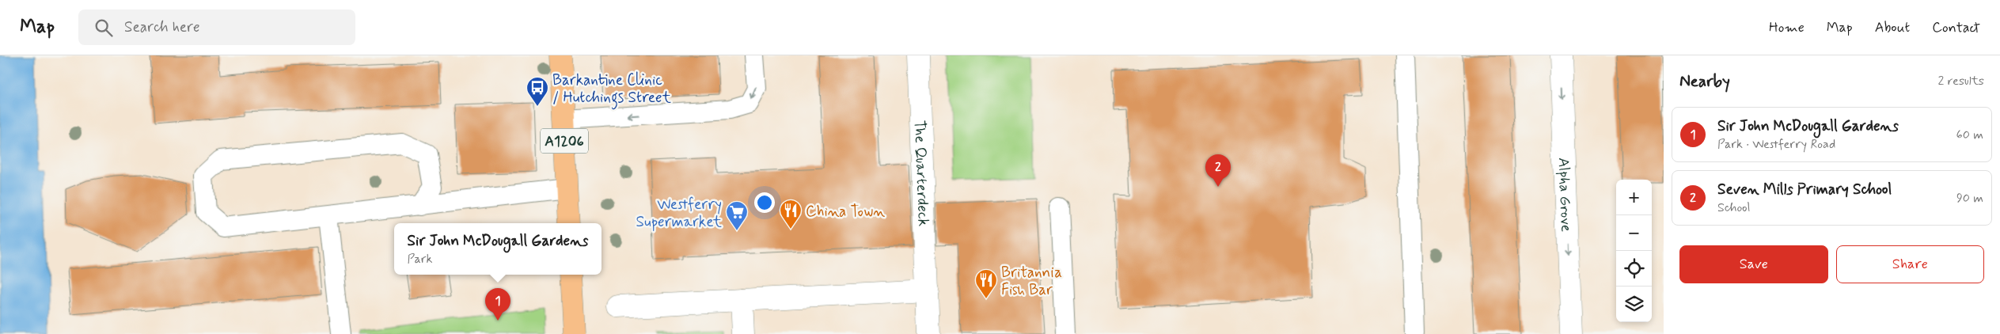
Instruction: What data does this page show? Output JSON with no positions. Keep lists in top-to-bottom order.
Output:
{
  "streets": {
    "main road": ["A1206"],
    "street": ["The Quarterdeck", "Alpha Grove"]
  },
  "one_way": ["Alpha Grove"],
  "places": {
    "bus stop": ["Barkantine Clinic / Hutchings Street"],
    "restaurant": ["China Town", "Britannia Fish Bar"],
    "supermarket": ["Westferry Supermarket"]
  },
  "page": {
    "header": "Map",
    "search": "Search here",
    "nav": [
      "Home",
      "Map",
      "About",
      "Contact"
    ],
    "heading": ["Nearby", "2 results"],
    "list": [
      {
        "mark": "1",
        "name": "Sir John McDougall Gardens",
        "note": "Park · Westferry Road",
        "value": "60 m"
      },
      {
        "mark": "2",
        "name": "Seven Mills Primary School",
        "note": "School",
        "value": "90 m"
      }
    ],
    "pins": ["2", "1"],
    "map_buttons": ["+", "−"],
    "popup": ["Sir John McDougall Gardens", "Park"],
    "buttons": ["Save", "Share"]
  }
}
